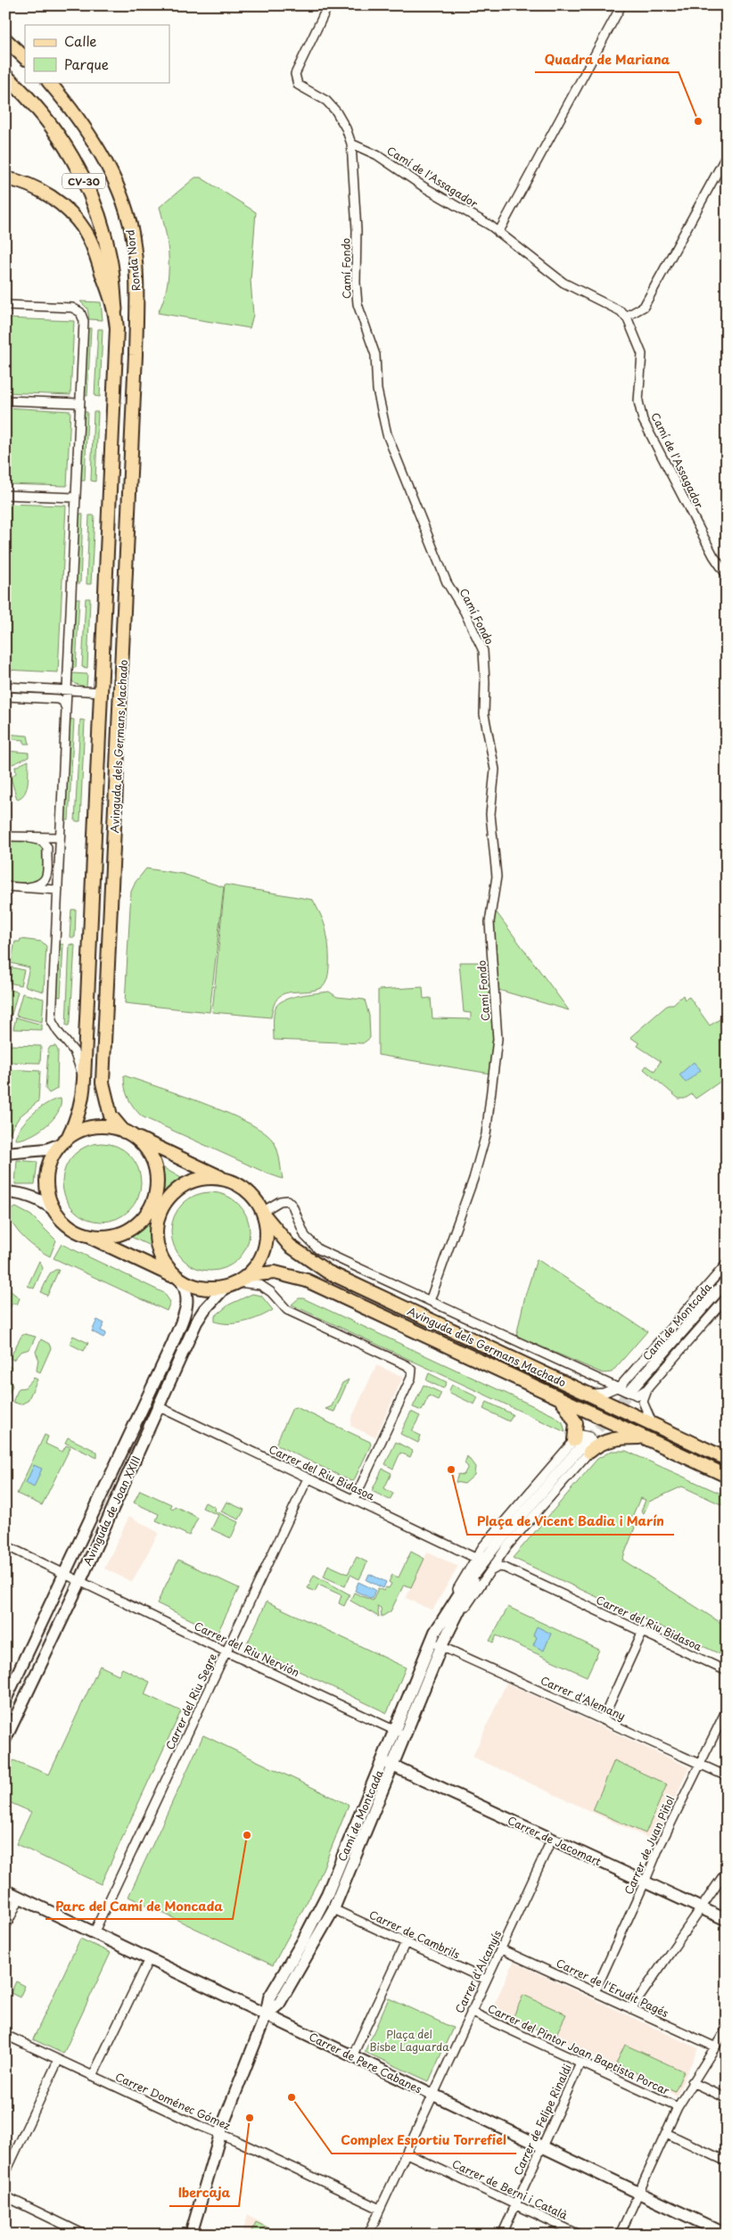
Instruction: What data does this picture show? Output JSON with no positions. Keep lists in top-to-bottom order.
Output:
{
  "streets": {
    "highway": ["CV-30", "Ronda Nord"],
    "main road": ["Avinguda dels Germans Machado"],
    "street": [
      "Camí de l'Assagador",
      "Camí Fondo",
      "Camí de Montcada",
      "Carrer del Riu Bidasoa",
      "Avinguda de Joan XXIII",
      "Carrer del Riu Nervión",
      "Carrer d'Alemany",
      "Carrer del Riu Segre",
      "Carrer de Jacomart",
      "Carrer de Juan Piñol",
      "Carrer de Cambrils",
      "Carrer d'Alcanyís",
      "Carrer de l'Erudit Pagés",
      "Carrer del Pintor Joan Baptista Porcar",
      "Carrer de Pere Cabanes",
      "Carrer Doménec Gómez",
      "Carrer de Felipe Rinaldi",
      "Carrer de Berni i Català"
    ]
  },
  "crossings": [
    ["Camí de l'Assagador", "Camí Fondo"],
    ["Ronda Nord", "Avinguda dels Germans Machado"],
    ["Avinguda dels Germans Machado", "Camí de Montcada"],
    ["Avinguda dels Germans Machado", "Avinguda de Joan XXIII"],
    ["Camí de Montcada", "Carrer del Riu Bidasoa"],
    ["Camí de Montcada", "Carrer del Riu Nervión"],
    ["Camí de Montcada", "Carrer d'Alemany"],
    ["Camí de Montcada", "Carrer de Jacomart"],
    ["Camí de Montcada", "Carrer de Cambrils"],
    ["Camí de Montcada", "Carrer de Pere Cabanes"],
    ["Camí de Montcada", "Carrer Doménec Gómez"],
    ["Carrer del Riu Bidasoa", "Avinguda de Joan XXIII"],
    ["Carrer del Riu Bidasoa", "Carrer del Riu Segre"],
    ["Avinguda de Joan XXIII", "Carrer del Riu Nervión"],
    ["Carrer del Riu Nervión", "Carrer del Riu Segre"],
    ["Carrer d'Alemany", "Carrer de Juan Piñol"],
    ["Carrer del Riu Segre", "Carrer de Pere Cabanes"],
    ["Carrer de Jacomart", "Carrer de Juan Piñol"],
    ["Carrer de Jacomart", "Carrer d'Alcanyís"],
    ["Carrer de Juan Piñol", "Carrer de l'Erudit Pagés"],
    ["Carrer de Cambrils", "Carrer d'Alcanyís"],
    ["Carrer d'Alcanyís", "Carrer de l'Erudit Pagés"],
    ["Carrer d'Alcanyís", "Carrer del Pintor Joan Baptista Porcar"],
    ["Carrer d'Alcanyís", "Carrer de Pere Cabanes"],
    ["Carrer d'Alcanyís", "Carrer Doménec Gómez"],
    ["Carrer d'Alcanyís", "Carrer de Berni i Català"],
    ["Carrer del Pintor Joan Baptista Porcar", "Carrer de Felipe Rinaldi"],
    ["Carrer de Pere Cabanes", "Carrer de Felipe Rinaldi"],
    ["Carrer de Felipe Rinaldi", "Carrer de Berni i Català"]
  ],
  "parks": ["Plaça del Bisbe Laguarda"],
  "places": [
    "Quadra de Mariana",
    "Plaça de Vicent Badia i Marín",
    "Parc del Camí de Moncada",
    "Complex Esportiu Torrefiel",
    "Ibercaja"
  ],
  "legend": ["Calle", "Parque"]
}
